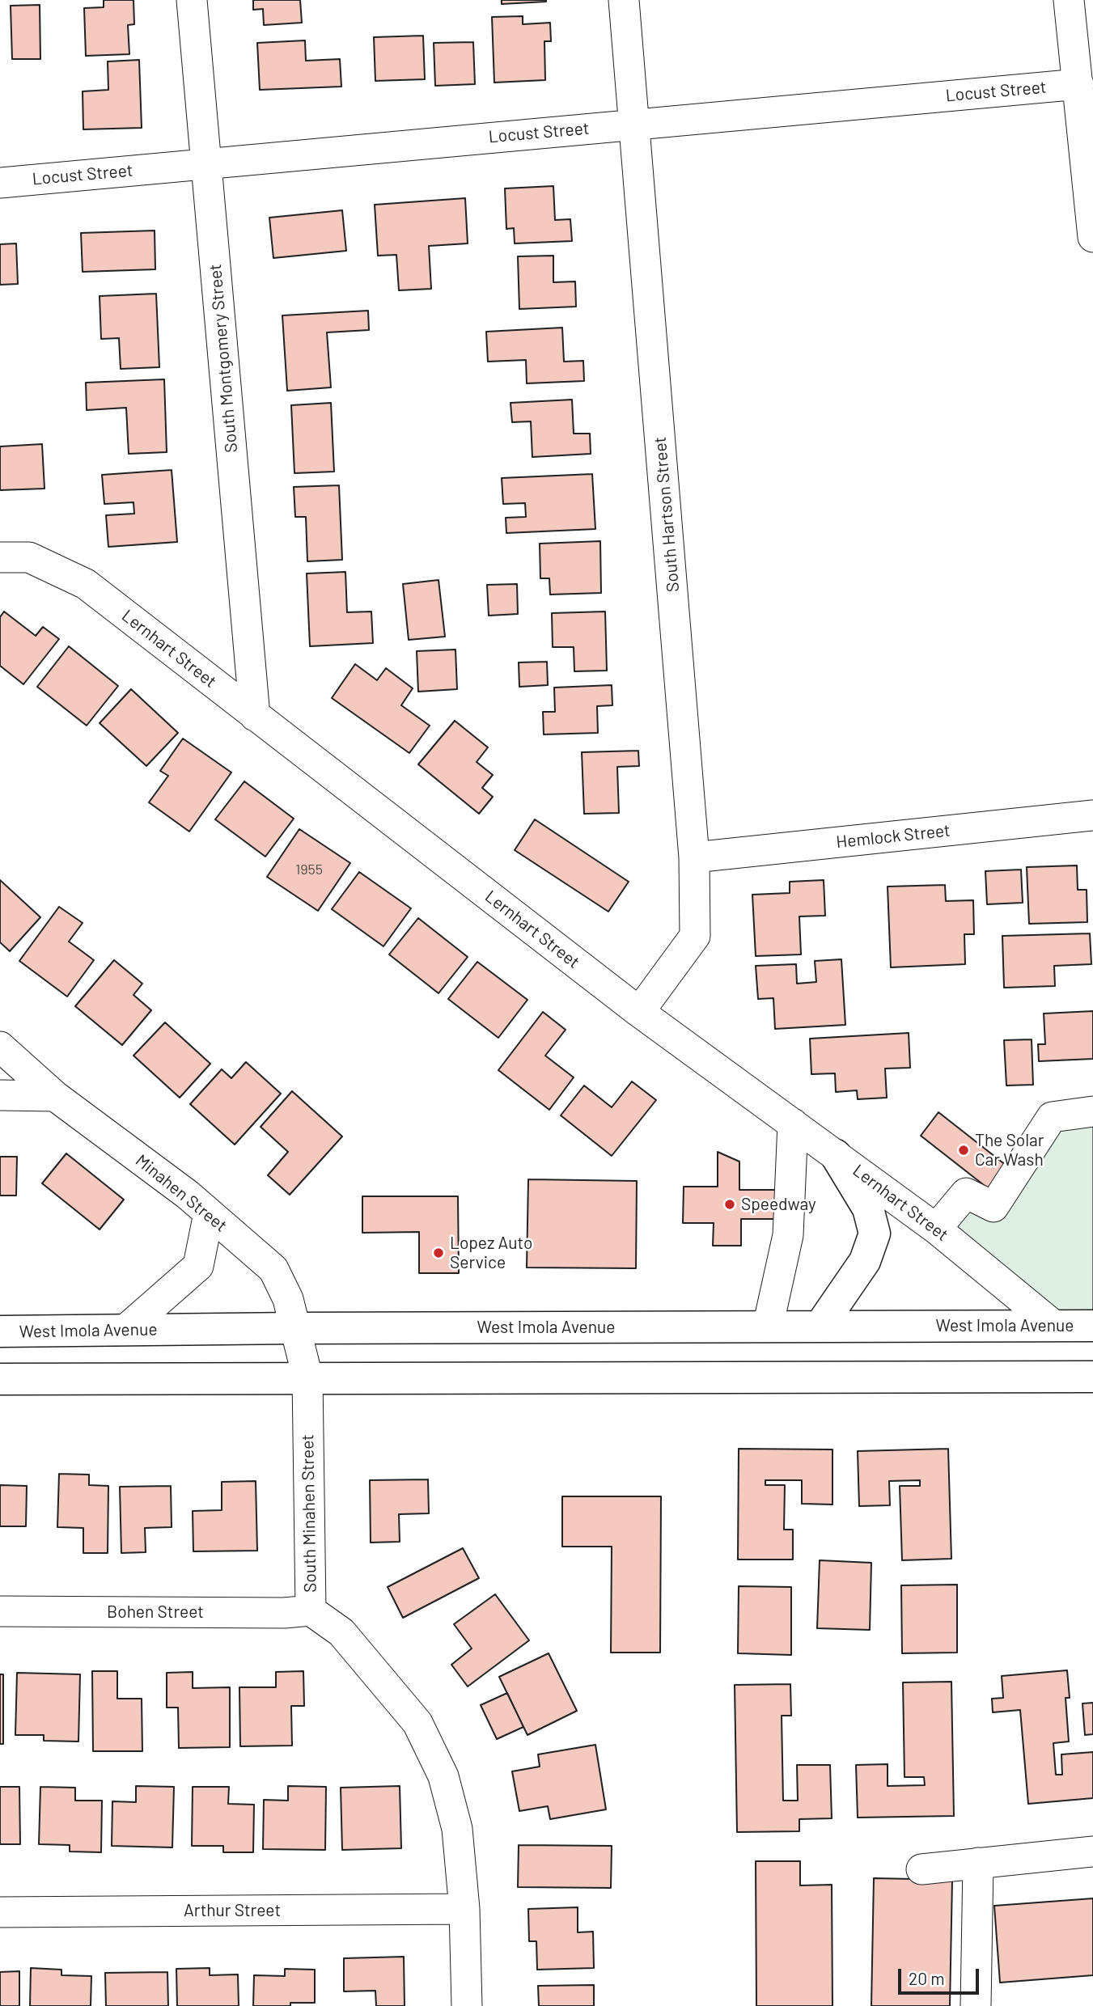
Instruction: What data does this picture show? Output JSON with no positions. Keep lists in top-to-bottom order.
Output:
{
  "streets": {
    "main road": ["West Imola Avenue"],
    "street": [
      "Locust Street",
      "South Montgomery Street",
      "South Hartson Street",
      "Lernhart Street",
      "Hemlock Street",
      "Minahen Street",
      "South Minahen Street",
      "Bohen Street",
      "Arthur Street"
    ]
  },
  "crossings": [
    ["Locust Street", "South Montgomery Street"],
    ["Locust Street", "South Hartson Street"],
    ["South Montgomery Street", "Lernhart Street"],
    ["South Hartson Street", "Lernhart Street"],
    ["South Hartson Street", "Hemlock Street"],
    ["Lernhart Street", "West Imola Avenue"],
    ["Minahen Street", "West Imola Avenue"],
    ["Minahen Street", "South Minahen Street"],
    ["South Minahen Street", "Bohen Street"],
    ["South Minahen Street", "Arthur Street"]
  ],
  "places": ["The Solar Car Wash", "Speedway", "Lopez Auto Service"],
  "house_numbers": ["1955"],
  "scale_bar": "20 m"
}
